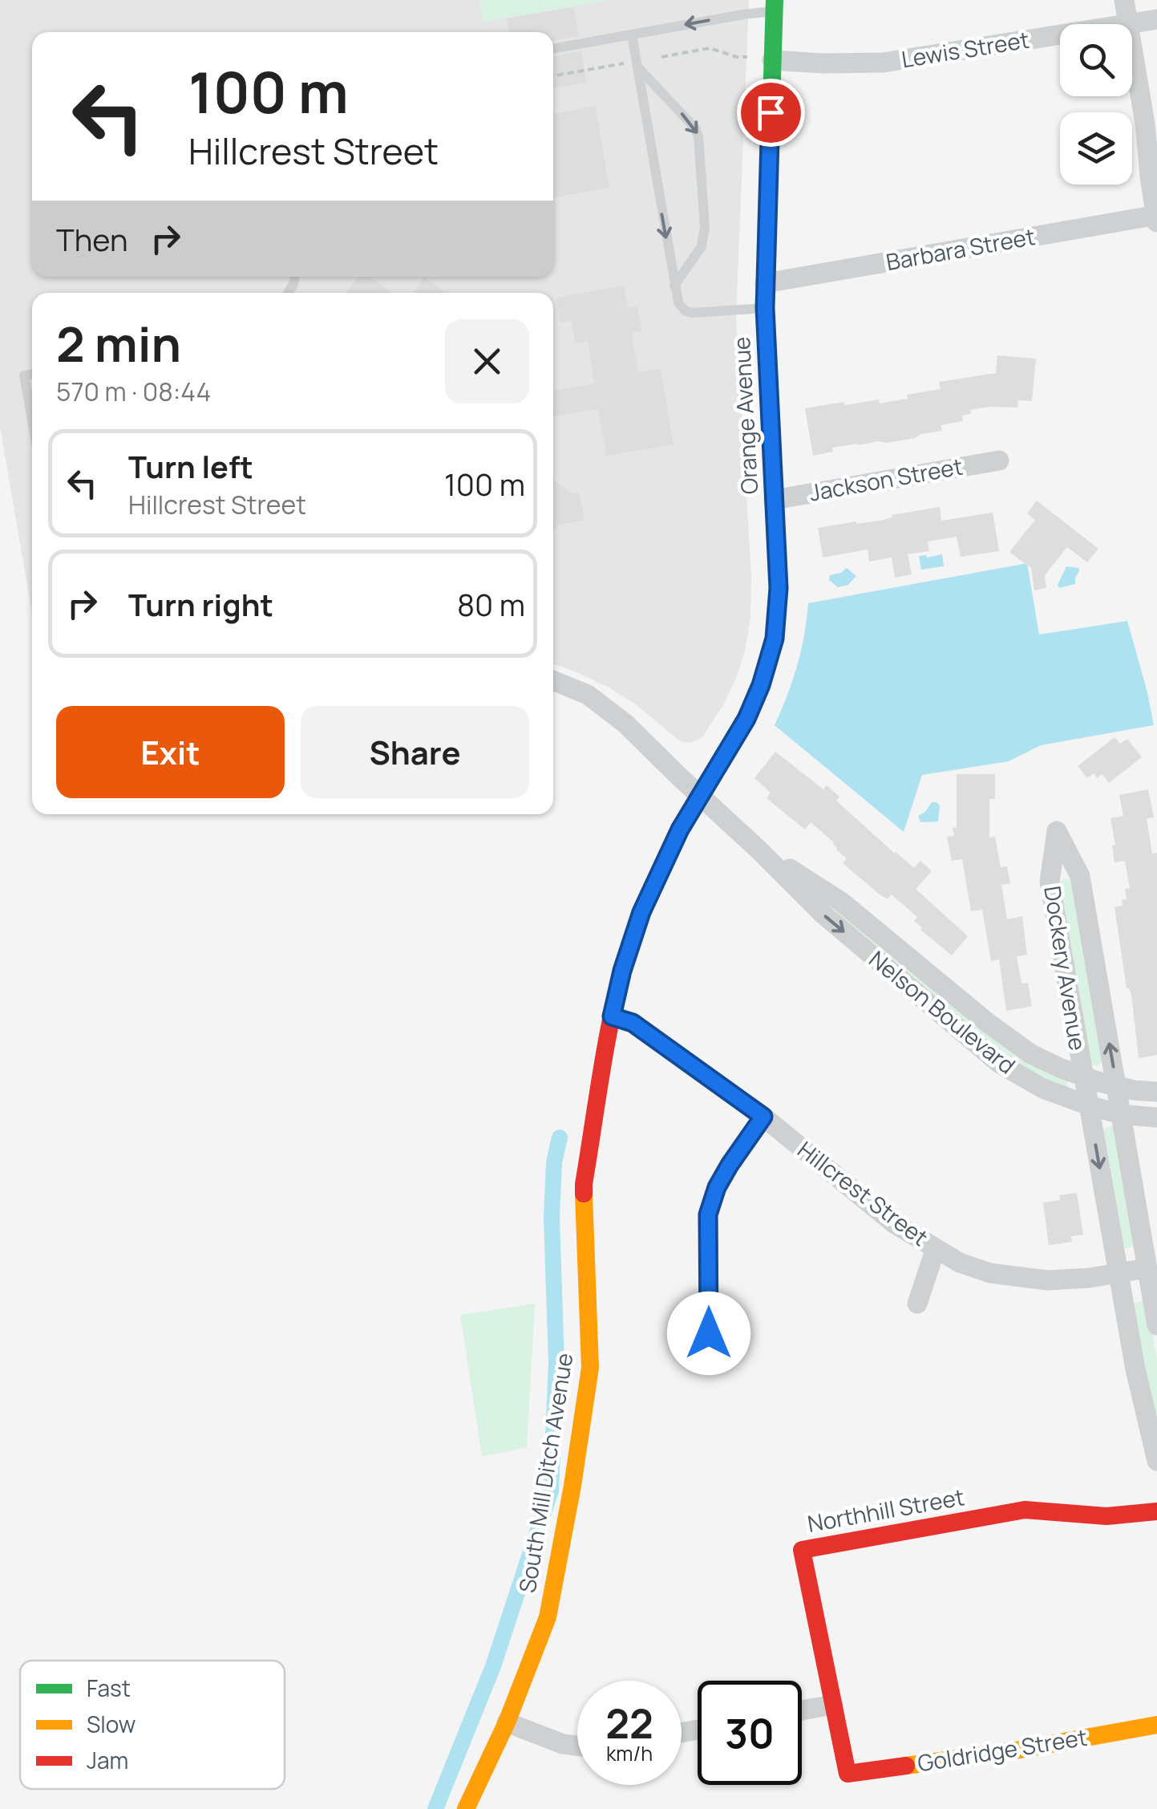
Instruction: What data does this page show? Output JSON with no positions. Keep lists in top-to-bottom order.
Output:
{
  "streets": {
    "street": [
      "Lewis Street",
      "Barbara Street",
      "Orange Avenue",
      "Jackson Street",
      "Dockery Avenue",
      "Nelson Boulevard",
      "Hillcrest Street",
      "South Mill Ditch Avenue",
      "Northhill Street",
      "Goldridge Street"
    ]
  },
  "crossings": [
    ["Lewis Street", "Orange Avenue"],
    ["Barbara Street", "Orange Avenue"],
    ["Orange Avenue", "Jackson Street"],
    ["Orange Avenue", "South Mill Ditch Avenue"],
    ["Dockery Avenue", "Nelson Boulevard"],
    ["Dockery Avenue", "Hillcrest Street"],
    ["Nelson Boulevard", "South Mill Ditch Avenue"],
    ["Hillcrest Street", "South Mill Ditch Avenue"],
    ["Northhill Street", "Goldridge Street"]
  ],
  "legend": ["Fast", "Slow", "Jam"],
  "page": {
    "turn": ["100 m", "Hillcrest Street"],
    "then": "Then",
    "heading": ["2 min", "570 m · 08:44"],
    "list": [
      {
        "name": "Turn left",
        "note": "Hillcrest Street",
        "value": "100 m"
      },
      {
        "name": "Turn right",
        "value": "80 m"
      }
    ],
    "buttons": ["Exit", "Share"],
    "speed": "22 km/h",
    "limit": "30"
  }
}
